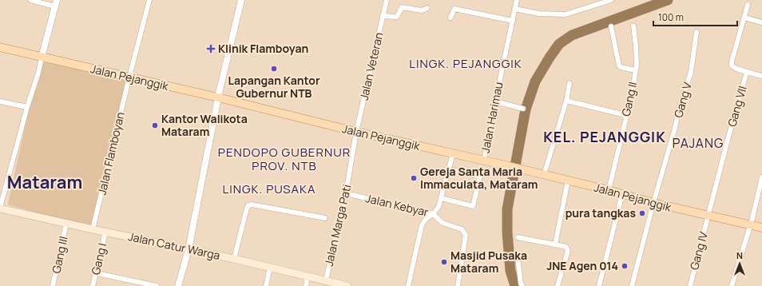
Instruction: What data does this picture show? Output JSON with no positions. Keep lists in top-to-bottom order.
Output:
{
  "streets": {
    "main road": ["Jalan Pejanggik", "Jalan Catur Warga"],
    "street": [
      "Jalan Veteran",
      "Gang II",
      "Gang V",
      "Gang VII",
      "Jalan Harimau",
      "Jalan Flamboyan",
      "Jalan Kebyar",
      "Jalan Marga Pati",
      "Gang IV",
      "Gang III",
      "Gang I"
    ]
  },
  "crossings": [
    ["Jalan Veteran", "Jalan Pejanggik"],
    ["Jalan Veteran", "Jalan Marga Pati"],
    ["Jalan Pejanggik", "Gang II"],
    ["Jalan Pejanggik", "Gang V"],
    ["Jalan Pejanggik", "Gang VII"],
    ["Jalan Pejanggik", "Jalan Harimau"],
    ["Jalan Pejanggik", "Jalan Flamboyan"],
    ["Jalan Pejanggik", "Jalan Marga Pati"],
    ["Jalan Pejanggik", "Gang IV"],
    ["Gang VII", "Gang IV"],
    ["Jalan Flamboyan", "Jalan Catur Warga"],
    ["Jalan Kebyar", "Jalan Marga Pati"],
    ["Jalan Marga Pati", "Jalan Catur Warga"],
    ["Jalan Catur Warga", "Gang III"],
    ["Jalan Catur Warga", "Gang I"]
  ],
  "districts": [
    "LINGK. PEJANGGIK",
    "KEL. PEJANGGIK",
    "PAJANG",
    "PENDOPO GUBERNUR PROV. NTB",
    "Mataram",
    "LINGK. PUSAKA"
  ],
  "places": {
    "health": ["Klinik Flamboyan"],
    "other": [
      "Lapangan Kantor Gubernur NTB",
      "Kantor Walikota Mataram",
      "Gereja Santa Maria Immaculata, Mataram",
      "pura tangkas",
      "Masjid Pusaka Mataram",
      "JNE Agen 014"
    ]
  },
  "scale_bar": "100 m",
  "north": "top"
}
